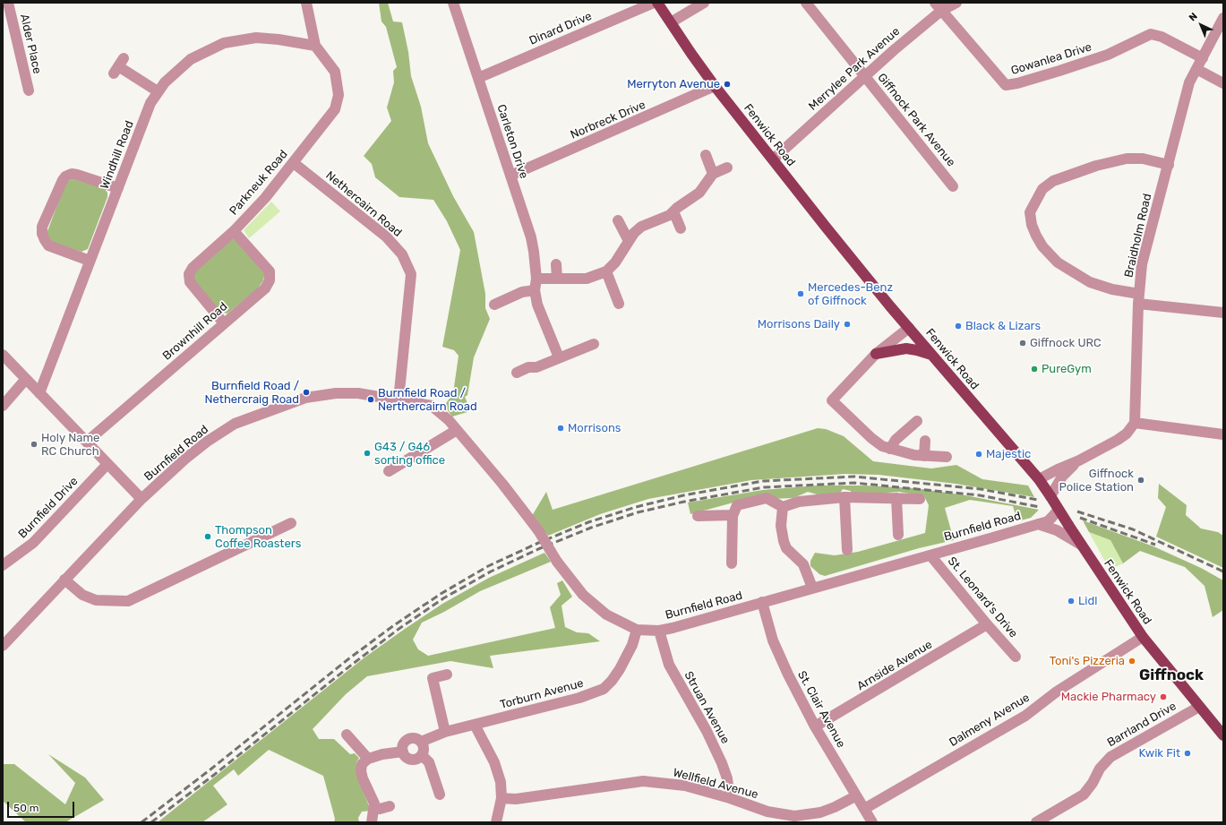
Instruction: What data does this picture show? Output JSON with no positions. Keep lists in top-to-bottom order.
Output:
{
  "streets": {
    "main road": ["Fenwick Road"],
    "street": [
      "Dinard Drive",
      "Alder Place",
      "Gowanlea Drive",
      "Merrylee Park Avenue",
      "Norbreck Drive",
      "Giffnock Park Avenue",
      "Carleton Drive",
      "Windhill Road",
      "Parkneuk Road",
      "Nethercairn Road",
      "Braidholm Road",
      "Brownhill Road",
      "Burnfield Road",
      "Burnfield Drive",
      "St. Leonard's Drive",
      "Arnside Avenue",
      "Torburn Avenue",
      "Struan Avenue",
      "St. Clair Avenue",
      "Dalmeny Avenue",
      "Barrland Drive",
      "Wellfield Avenue"
    ]
  },
  "crossings": [
    ["Dinard Drive", "Carleton Drive"],
    ["Gowanlea Drive", "Merrylee Park Avenue"],
    ["Gowanlea Drive", "Braidholm Road"],
    ["Merrylee Park Avenue", "Giffnock Park Avenue"],
    ["Merrylee Park Avenue", "Fenwick Road"],
    ["Norbreck Drive", "Fenwick Road"],
    ["Norbreck Drive", "Carleton Drive"],
    ["Fenwick Road", "Burnfield Road"],
    ["Fenwick Road", "Dalmeny Avenue"],
    ["Fenwick Road", "Barrland Drive"],
    ["Windhill Road", "Parkneuk Road"],
    ["Parkneuk Road", "Nethercairn Road"],
    ["Parkneuk Road", "Brownhill Road"],
    ["Nethercairn Road", "Burnfield Road"],
    ["Burnfield Road", "St. Leonard's Drive"],
    ["Burnfield Road", "Torburn Avenue"],
    ["Burnfield Road", "Struan Avenue"],
    ["Burnfield Road", "St. Clair Avenue"],
    ["St. Leonard's Drive", "Arnside Avenue"],
    ["Arnside Avenue", "St. Clair Avenue"],
    ["Struan Avenue", "Wellfield Avenue"],
    ["St. Clair Avenue", "Dalmeny Avenue"],
    ["St. Clair Avenue", "Wellfield Avenue"]
  ],
  "districts": ["Giffnock"],
  "places": [
    "Merryton Avenue",
    "Mercedes-Benz of Giffnock",
    "Morrisons Daily",
    "Black & Lizars",
    "Giffnock URC",
    "PureGym",
    "Burnfield Road / Nethercraig Road",
    "Burnfield Road / Nerthercairn Road",
    "Morrisons",
    "Holy Name RC Church",
    "G43 / G46 sorting office",
    "Majestic",
    "Giffnock Police Station",
    "Thompson Coffee Roasters",
    "Lidl",
    "Toni's Pizzeria",
    "Mackie Pharmacy",
    "Kwik Fit"
  ],
  "scale_bar": "50 m",
  "north": "top left"
}
